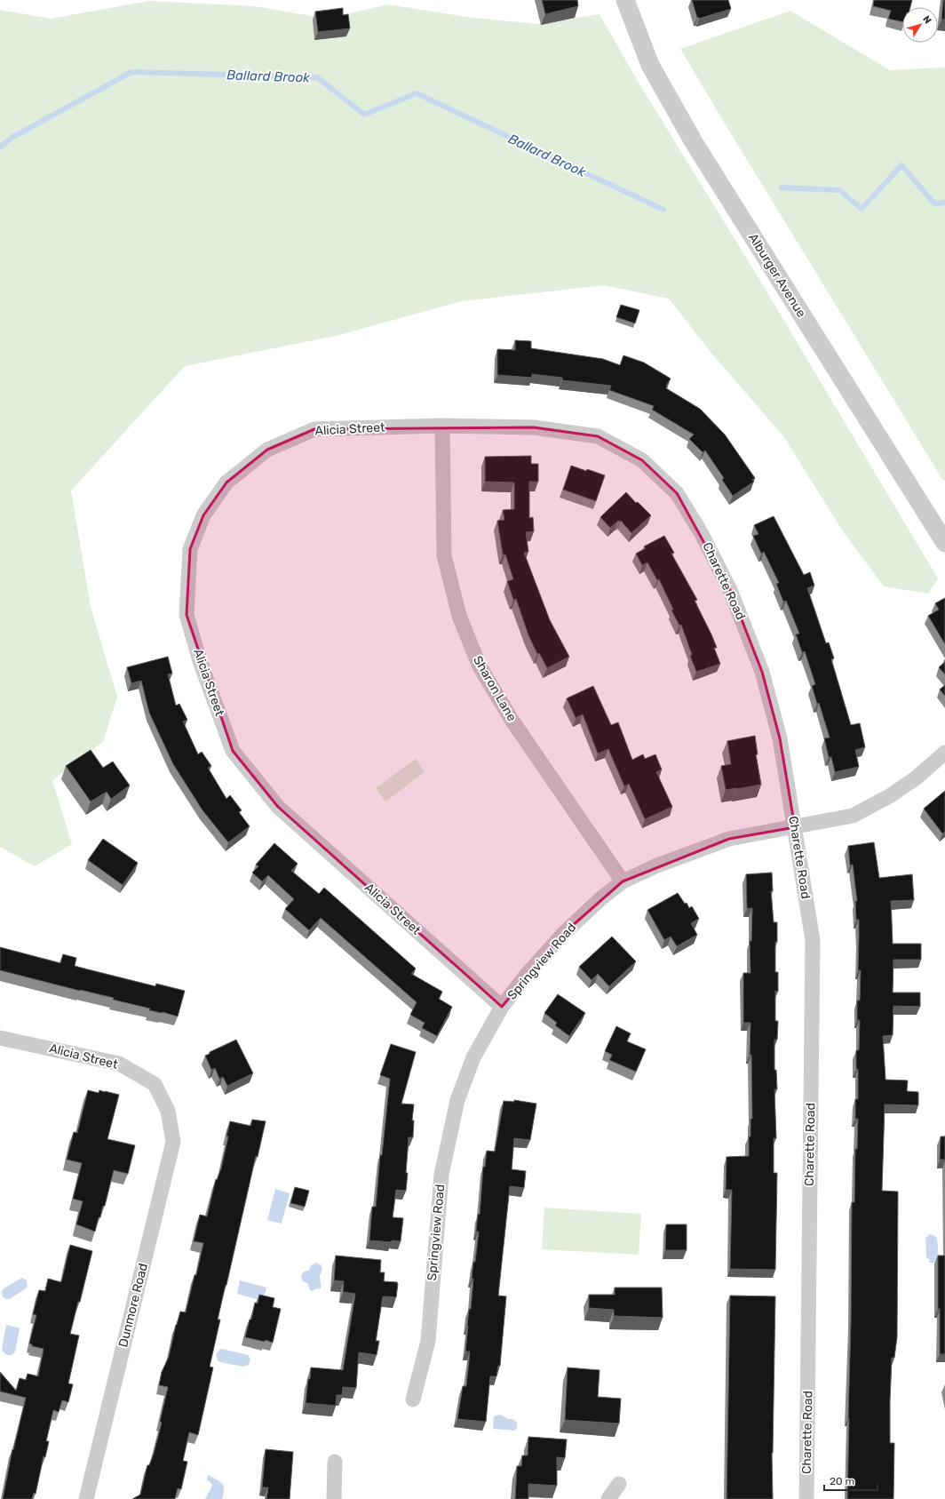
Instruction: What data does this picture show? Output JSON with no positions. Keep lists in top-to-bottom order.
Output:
{
  "streets": {
    "street": [
      "Alburger Avenue",
      "Alicia Street",
      "Charette Road",
      "Sharon Lane",
      "Springview Road",
      "Dunmore Road"
    ]
  },
  "crossings": [
    ["Alicia Street", "Charette Road"],
    ["Alicia Street", "Sharon Lane"],
    ["Alicia Street", "Springview Road"],
    ["Alicia Street", "Dunmore Road"],
    ["Charette Road", "Sharon Lane"],
    ["Charette Road", "Springview Road"],
    ["Sharon Lane", "Springview Road"]
  ],
  "water": ["Ballard Brook"],
  "scale_bar": "20 m",
  "north": "top right"
}
